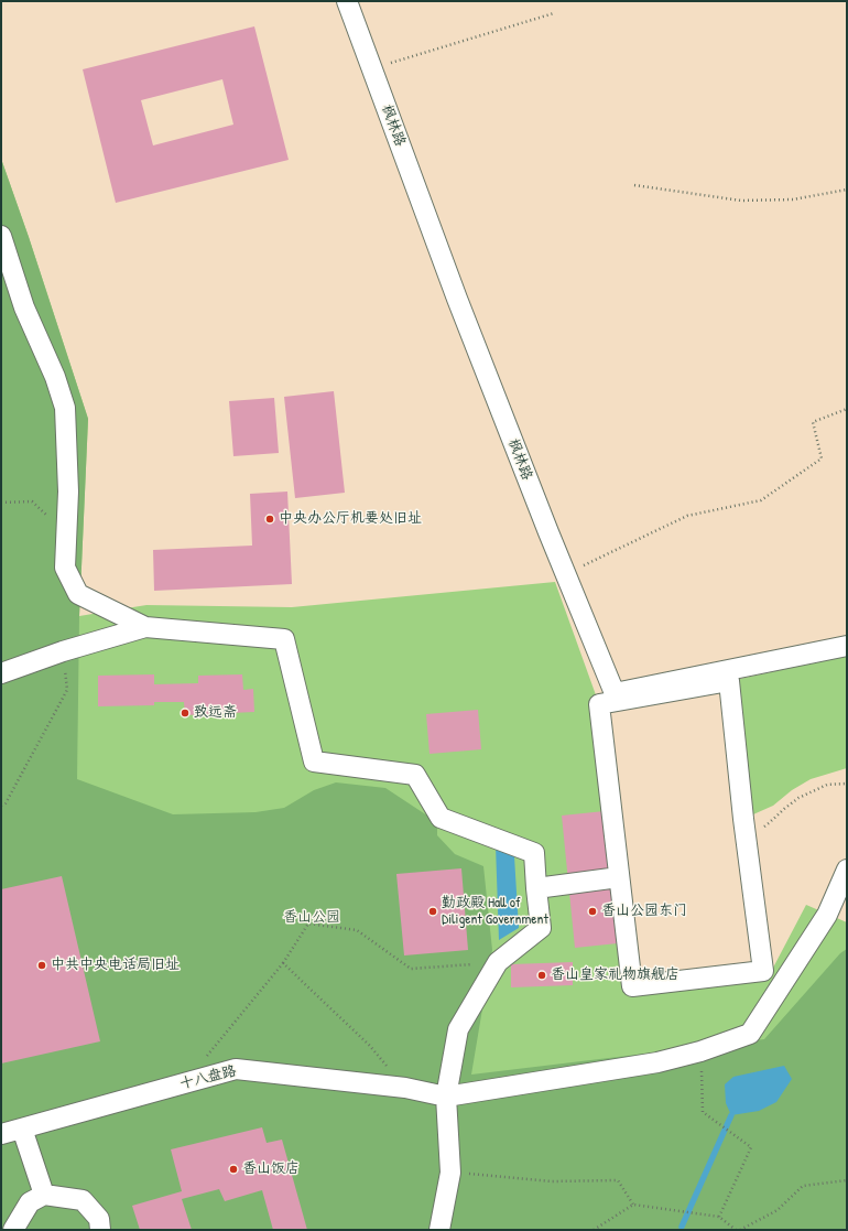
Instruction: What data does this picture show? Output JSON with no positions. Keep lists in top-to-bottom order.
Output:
{
  "streets": {
    "street": ["枫林路", "十八盘路"]
  },
  "parks": ["香山公园"],
  "places": [
    "中央办公厅机要处旧址",
    "致远斋",
    "勤政殿 Hall of Diligent Government",
    "香山公园东门",
    "中共中央电话局旧址",
    "香山皇家礼物旗舰店",
    "香山饭店"
  ]
}
